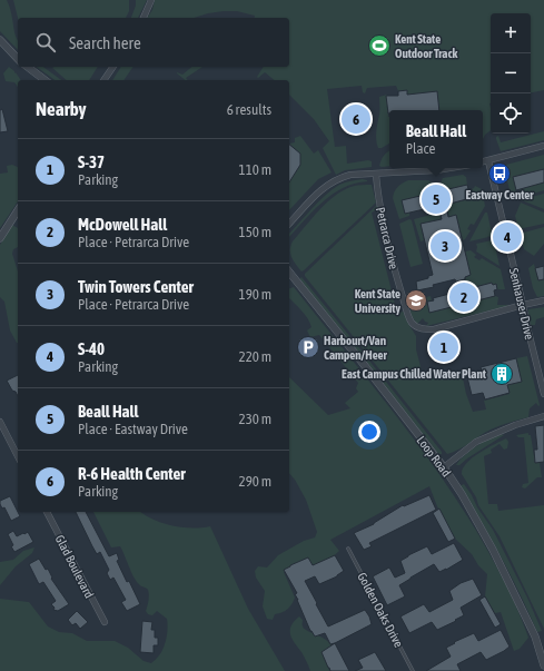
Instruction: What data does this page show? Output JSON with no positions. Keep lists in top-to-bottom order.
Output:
{
  "streets": {
    "street": [
      "Petrarca Drive",
      "Senhauser Drive",
      "Loop Road",
      "Glad Boulevard"
    ],
    "lane": ["Golden Oaks Drive"]
  },
  "crossings": [
    ["Petrarca Drive", "Senhauser Drive"]
  ],
  "places": {
    "sports": ["Kent State Outdoor Track"],
    "bus stop": ["Eastway Center"],
    "school or university": ["Kent State University"],
    "parking": ["Harbourt/Van Campen/Heer"],
    "building": ["East Campus Chilled Water Plant"]
  },
  "page": {
    "map_buttons": ["+", "−"],
    "search": "Search here",
    "heading": ["Nearby", "6 results"],
    "pins": [
      "6",
      "5",
      "4",
      "3",
      "2",
      "1"
    ],
    "popup": ["Beall Hall", "Place"],
    "list": [
      {
        "mark": "1",
        "name": "S-37",
        "note": "Parking",
        "value": "110 m"
      },
      {
        "mark": "2",
        "name": "McDowell Hall",
        "note": "Place · Petrarca Drive",
        "value": "150 m"
      },
      {
        "mark": "3",
        "name": "Twin Towers Center",
        "note": "Place · Petrarca Drive",
        "value": "190 m"
      },
      {
        "mark": "4",
        "name": "S-40",
        "note": "Parking",
        "value": "220 m"
      },
      {
        "mark": "5",
        "name": "Beall Hall",
        "note": "Place · Eastway Drive",
        "value": "230 m"
      },
      {
        "mark": "6",
        "name": "R-6 Health Center",
        "note": "Parking",
        "value": "290 m"
      }
    ]
  }
}
